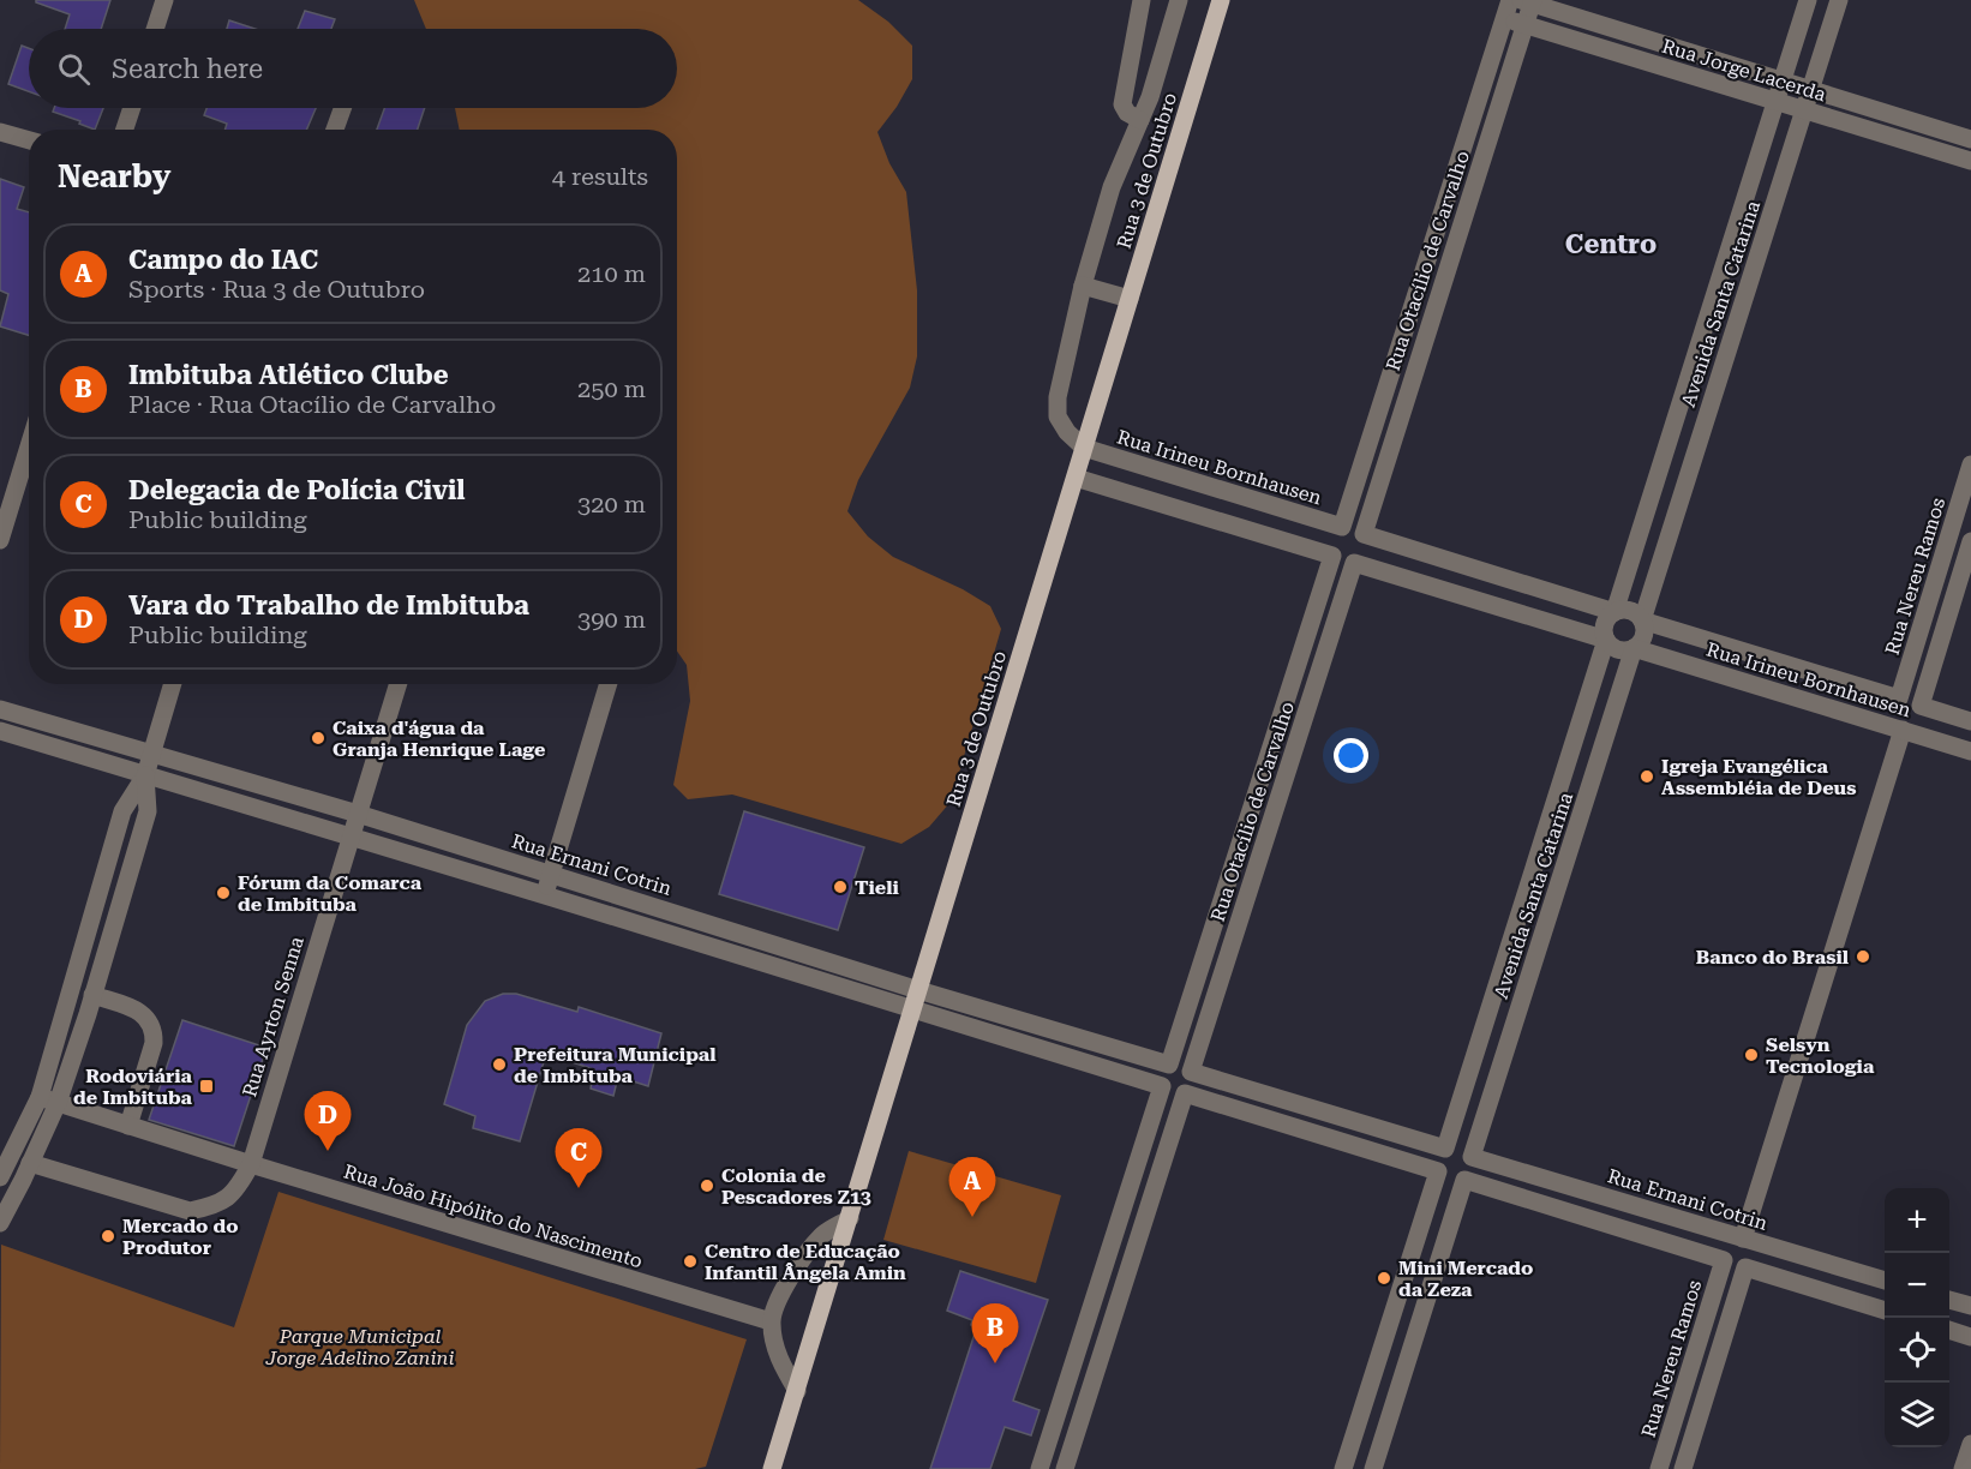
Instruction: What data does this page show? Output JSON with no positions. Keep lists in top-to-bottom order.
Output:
{
  "streets": {
    "main road": ["Rua 3 de Outubro"],
    "street": [
      "Rua Jorge Lacerda",
      "Rua Otacílio de Carvalho",
      "Avenida Santa Catarina",
      "Rua Irineu Bornhausen",
      "Rua Nereu Ramos",
      "Rua Ernani Cotrin",
      "Rua Ayrton Senna",
      "Rua João Hipólito do Nascimento"
    ]
  },
  "crossings": [
    ["Rua Jorge Lacerda", "Rua Otacílio de Carvalho"],
    ["Rua Jorge Lacerda", "Avenida Santa Catarina"],
    ["Rua 3 de Outubro", "Rua Irineu Bornhausen"],
    ["Rua 3 de Outubro", "Rua Ernani Cotrin"],
    ["Rua Otacílio de Carvalho", "Rua Irineu Bornhausen"],
    ["Rua Otacílio de Carvalho", "Rua Ernani Cotrin"],
    ["Avenida Santa Catarina", "Rua Irineu Bornhausen"],
    ["Avenida Santa Catarina", "Rua Ernani Cotrin"],
    ["Rua Irineu Bornhausen", "Rua Nereu Ramos"],
    ["Rua Nereu Ramos", "Rua Ernani Cotrin"],
    ["Rua Ernani Cotrin", "Rua Ayrton Senna"],
    ["Rua Ayrton Senna", "Rua João Hipólito do Nascimento"]
  ],
  "districts": ["Centro"],
  "parks": ["Parque Municipal Jorge Adelino Zanini"],
  "places": {
    "other": [
      "Caixa d'água da Granja Henrique Lage",
      "Igreja Evangélica Assembléia de Deus",
      "Tieli",
      "Fórum da Comarca de Imbituba",
      "Banco do Brasil",
      "Selsyn Tecnologia",
      "Prefeitura Municipal de Imbituba",
      "Colonia de Pescadores Z13",
      "Mercado do Produtor",
      "Centro de Educação Infantil Ângela Amin",
      "Mini Mercado da Zeza"
    ],
    "transit": ["Rodoviária de Imbituba"]
  },
  "page": {
    "search": "Search here",
    "heading": ["Nearby", "4 results"],
    "list": [
      {
        "mark": "A",
        "name": "Campo do IAC",
        "note": "Sports · Rua 3 de Outubro",
        "value": "210 m"
      },
      {
        "mark": "B",
        "name": "Imbituba Atlético Clube",
        "note": "Place · Rua Otacílio de Carvalho",
        "value": "250 m"
      },
      {
        "mark": "C",
        "name": "Delegacia de Polícia Civil",
        "note": "Public building",
        "value": "320 m"
      },
      {
        "mark": "D",
        "name": "Vara do Trabalho de Imbituba",
        "note": "Public building",
        "value": "390 m"
      }
    ],
    "pins": [
      "D",
      "C",
      "A",
      "B"
    ],
    "map_buttons": ["+", "−"]
  }
}
